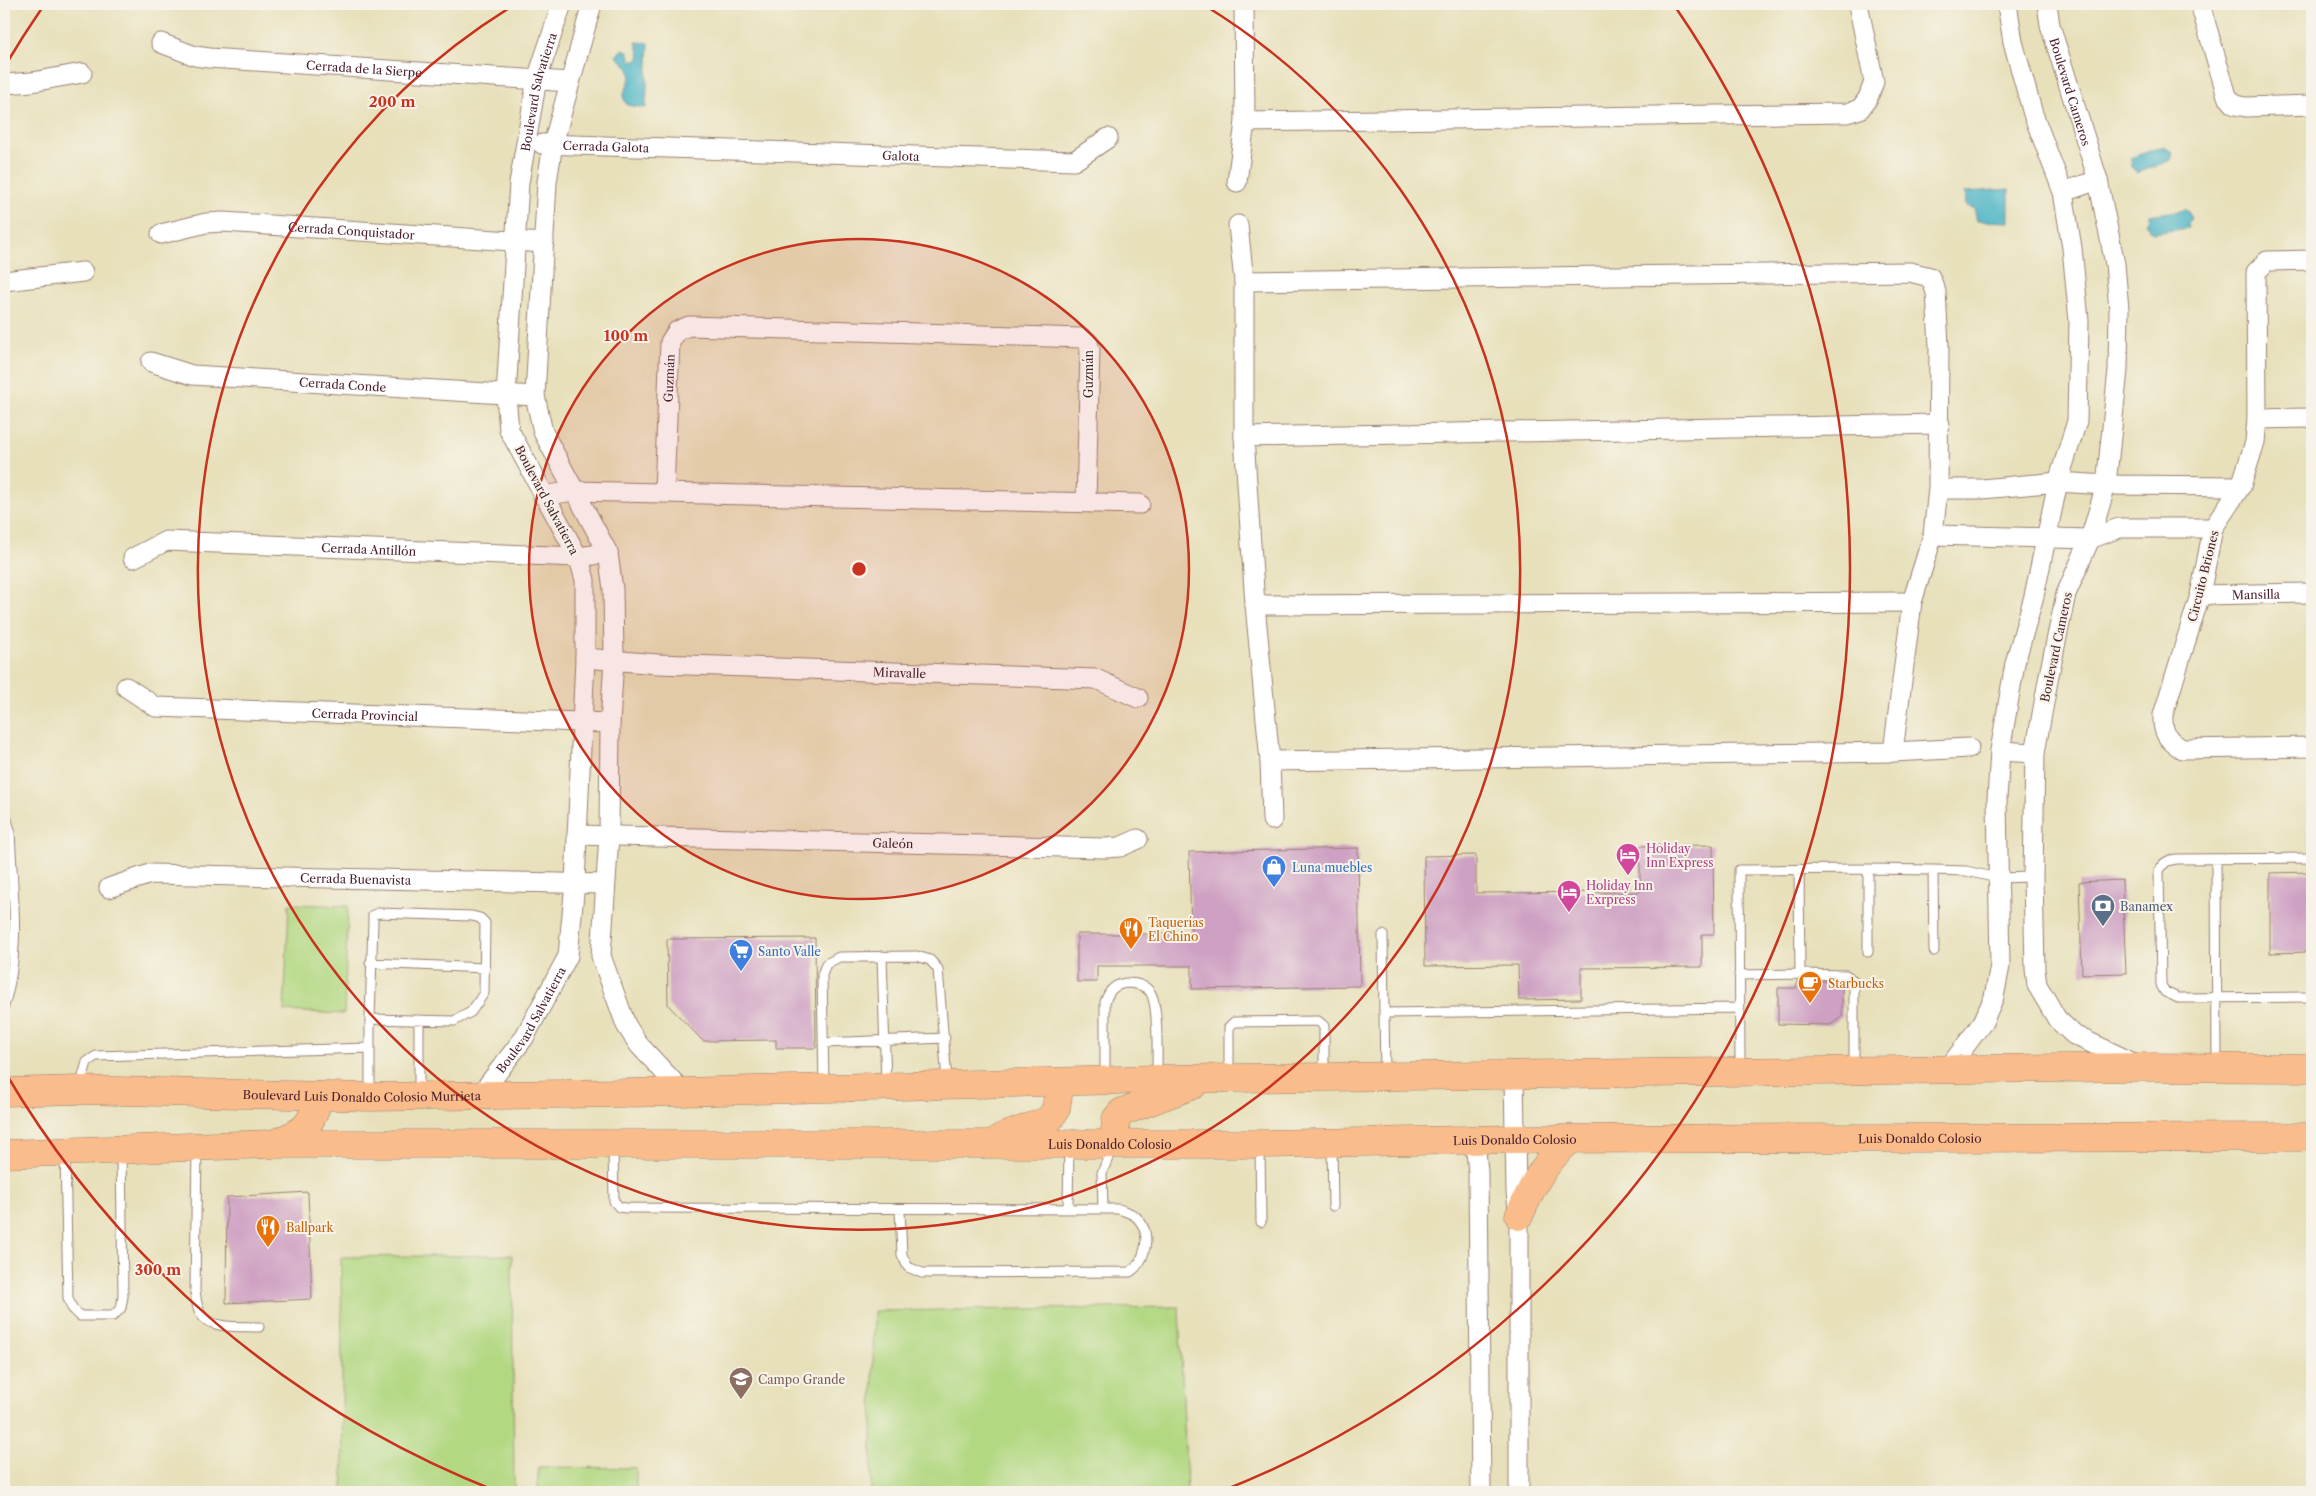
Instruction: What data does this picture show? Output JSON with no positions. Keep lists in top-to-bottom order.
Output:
{
  "streets": {
    "main road": ["Boulevard Luis Donaldo Colosio Murrieta", "Luis Donaldo Colosio"],
    "street": [
      "Cerrada de la Sierpe",
      "Boulevard Salvatierra",
      "Boulevard Cameros",
      "Cerrada Galota",
      "Galota",
      "Cerrada Conquistador",
      "Guzmán",
      "Cerrada Conde",
      "Cerrada Antillón",
      "Circuito Briones",
      "Mansilla",
      "Miravalle",
      "Cerrada Provincial",
      "Galeón",
      "Cerrada Buenavista"
    ]
  },
  "crossings": [
    ["Cerrada de la Sierpe", "Boulevard Salvatierra"],
    ["Boulevard Salvatierra", "Cerrada Galota"],
    ["Boulevard Salvatierra", "Cerrada Conquistador"],
    ["Boulevard Salvatierra", "Cerrada Conde"],
    ["Boulevard Salvatierra", "Cerrada Antillón"],
    ["Boulevard Salvatierra", "Miravalle"],
    ["Boulevard Salvatierra", "Cerrada Provincial"],
    ["Boulevard Salvatierra", "Galeón"],
    ["Boulevard Salvatierra", "Cerrada Buenavista"],
    ["Boulevard Salvatierra", "Boulevard Luis Donaldo Colosio Murrieta"],
    ["Cerrada Galota", "Galota"],
    ["Circuito Briones", "Mansilla"]
  ],
  "places": {
    "hotel": ["Holiday Inn Express", "Holiday Inn Exrpress"],
    "shop": ["Luna muebles"],
    "bank": ["Banamex"],
    "restaurant": ["Taquerías El Chino", "Ballpark"],
    "supermarket": ["Santo Valle"],
    "cafe": ["Starbucks"],
    "school or university": ["Campo Grande"]
  },
  "rings": ["200 m", "100 m", "300 m"]
}
